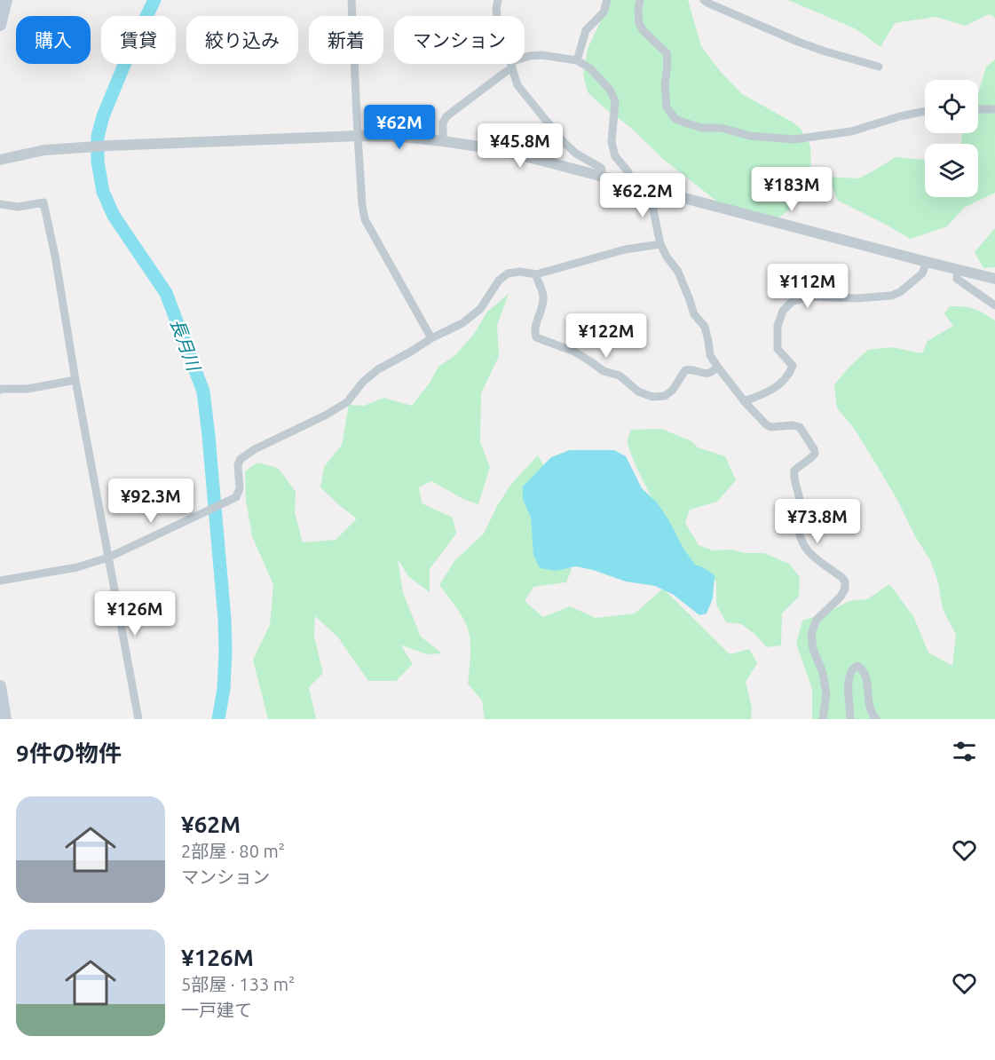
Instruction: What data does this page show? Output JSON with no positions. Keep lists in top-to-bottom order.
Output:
{
  "water": ["長月川"],
  "page": {
    "chip": [
      "購入",
      "賃貸",
      "絞り込み",
      "新着",
      "マンション"
    ],
    "price": [
      "¥62M",
      "¥45.8M",
      "¥183M",
      "¥62.2M",
      "¥112M",
      "¥122M",
      "¥92.3M",
      "¥73.8M",
      "¥126M"
    ],
    "heading": "9件の物件",
    "list": [
      {
        "name": "¥62M",
        "note": "2部屋 · 80 m² · マンション"
      },
      {
        "name": "¥126M",
        "note": "5部屋 · 133 m² · 一戸建て"
      }
    ]
  }
}
